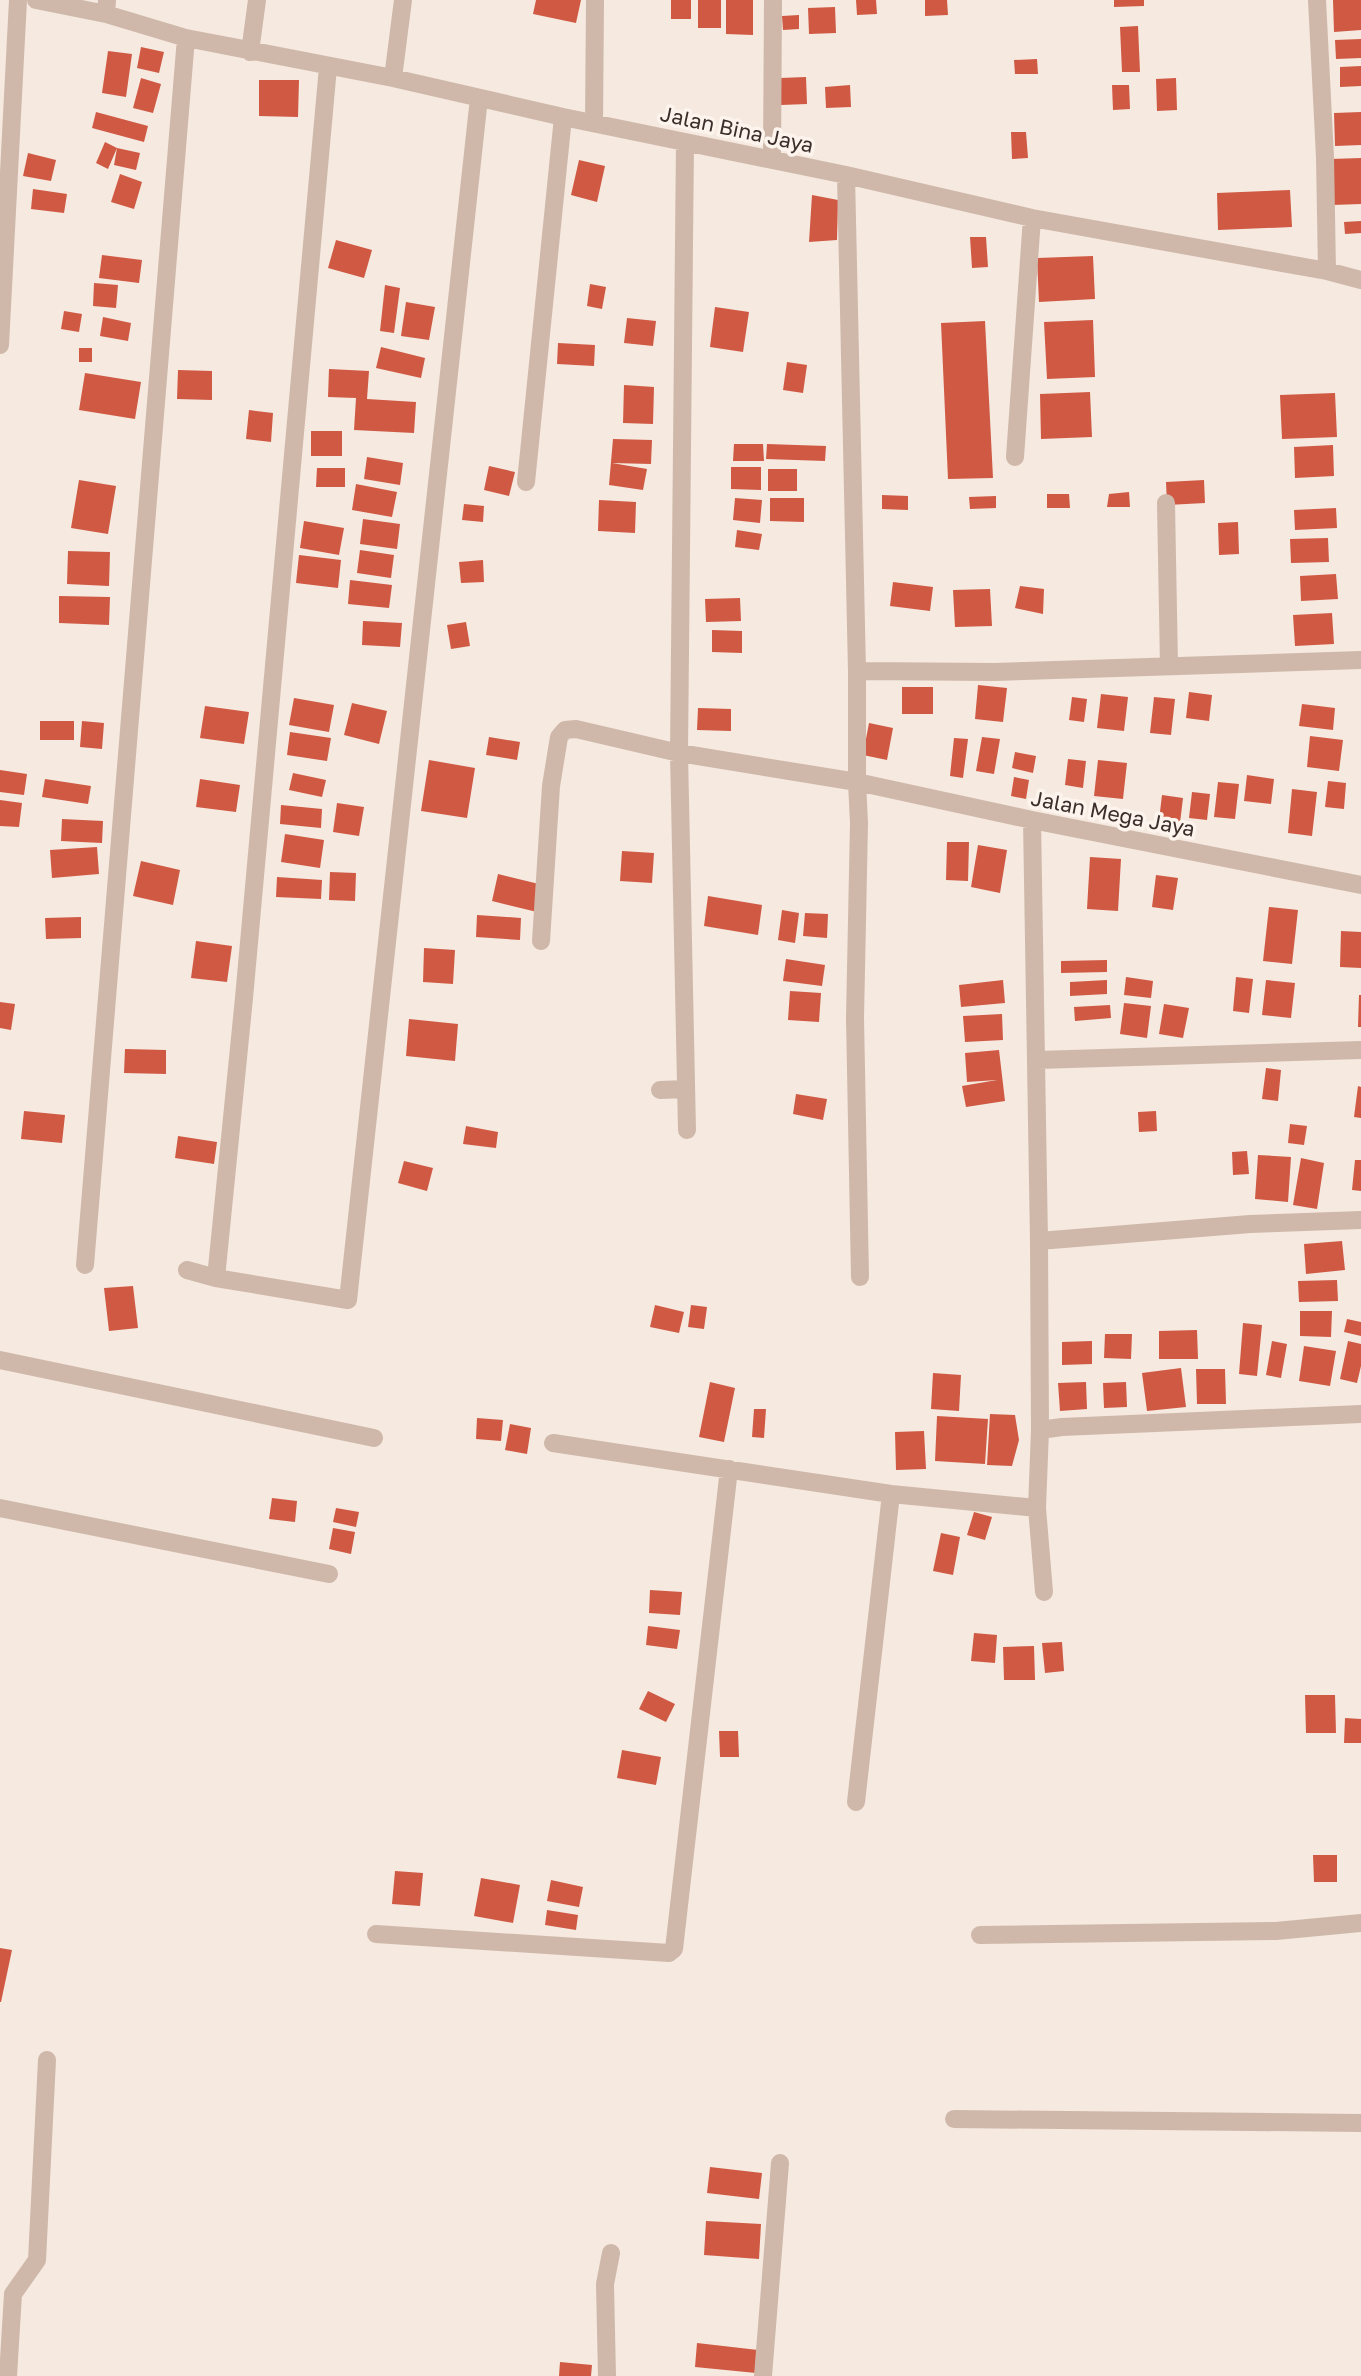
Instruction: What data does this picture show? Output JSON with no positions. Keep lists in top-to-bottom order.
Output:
{
  "streets": {
    "street": ["Jalan Bina Jaya", "Jalan Mega Jaya"]
  }
}
